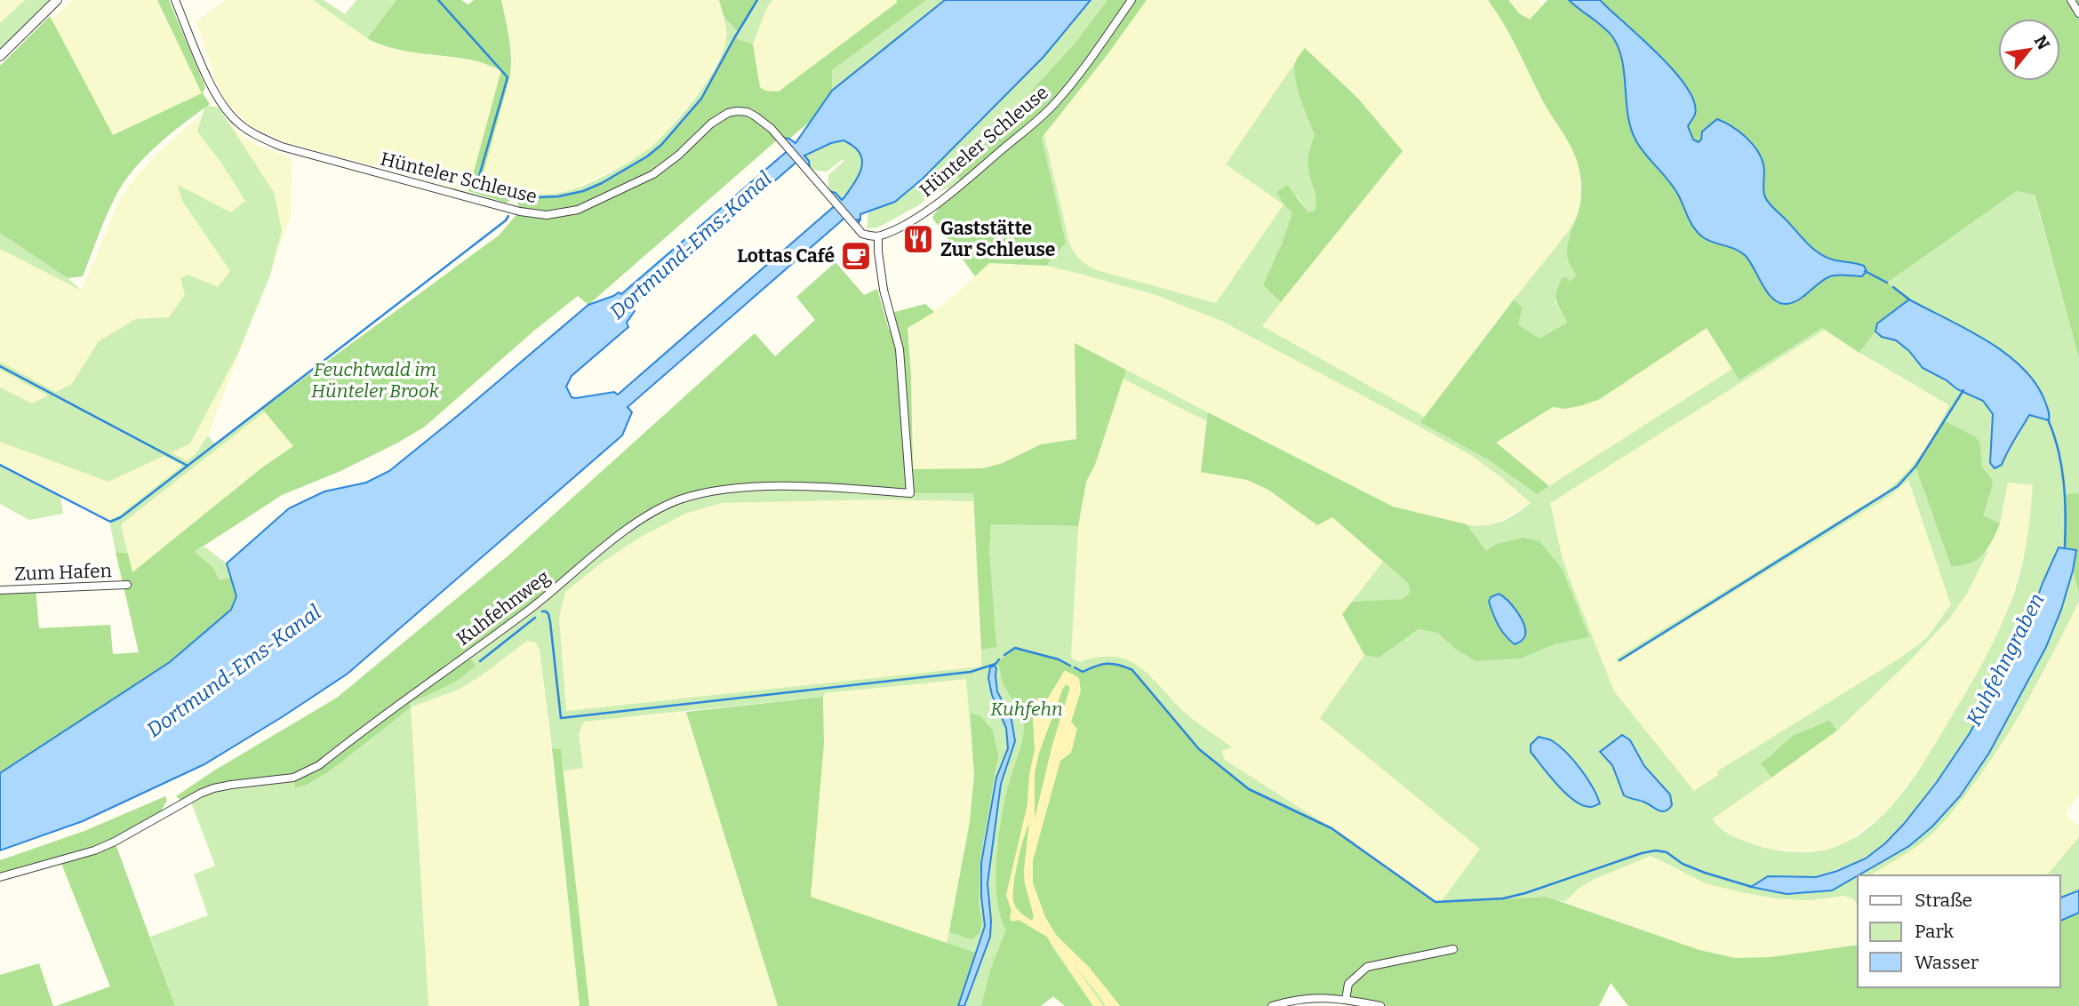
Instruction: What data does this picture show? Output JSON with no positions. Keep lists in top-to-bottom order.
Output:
{
  "streets": {
    "street": ["Hünteler Schleuse", "Zum Hafen", "Kuhfehnweg"]
  },
  "crossings": [
    ["Hünteler Schleuse", "Kuhfehnweg"]
  ],
  "water": ["Dortmund-Ems-Kanal", "Kuhfehngraben"],
  "parks": ["Feuchtwald im Hünteler Brook", "Kuhfehn"],
  "places": {
    "restaurant": ["Gaststätte Zur Schleuse"],
    "cafe": ["Lottas Café"]
  },
  "legend": ["Straße", "Park", "Wasser"],
  "north": "top right"
}
